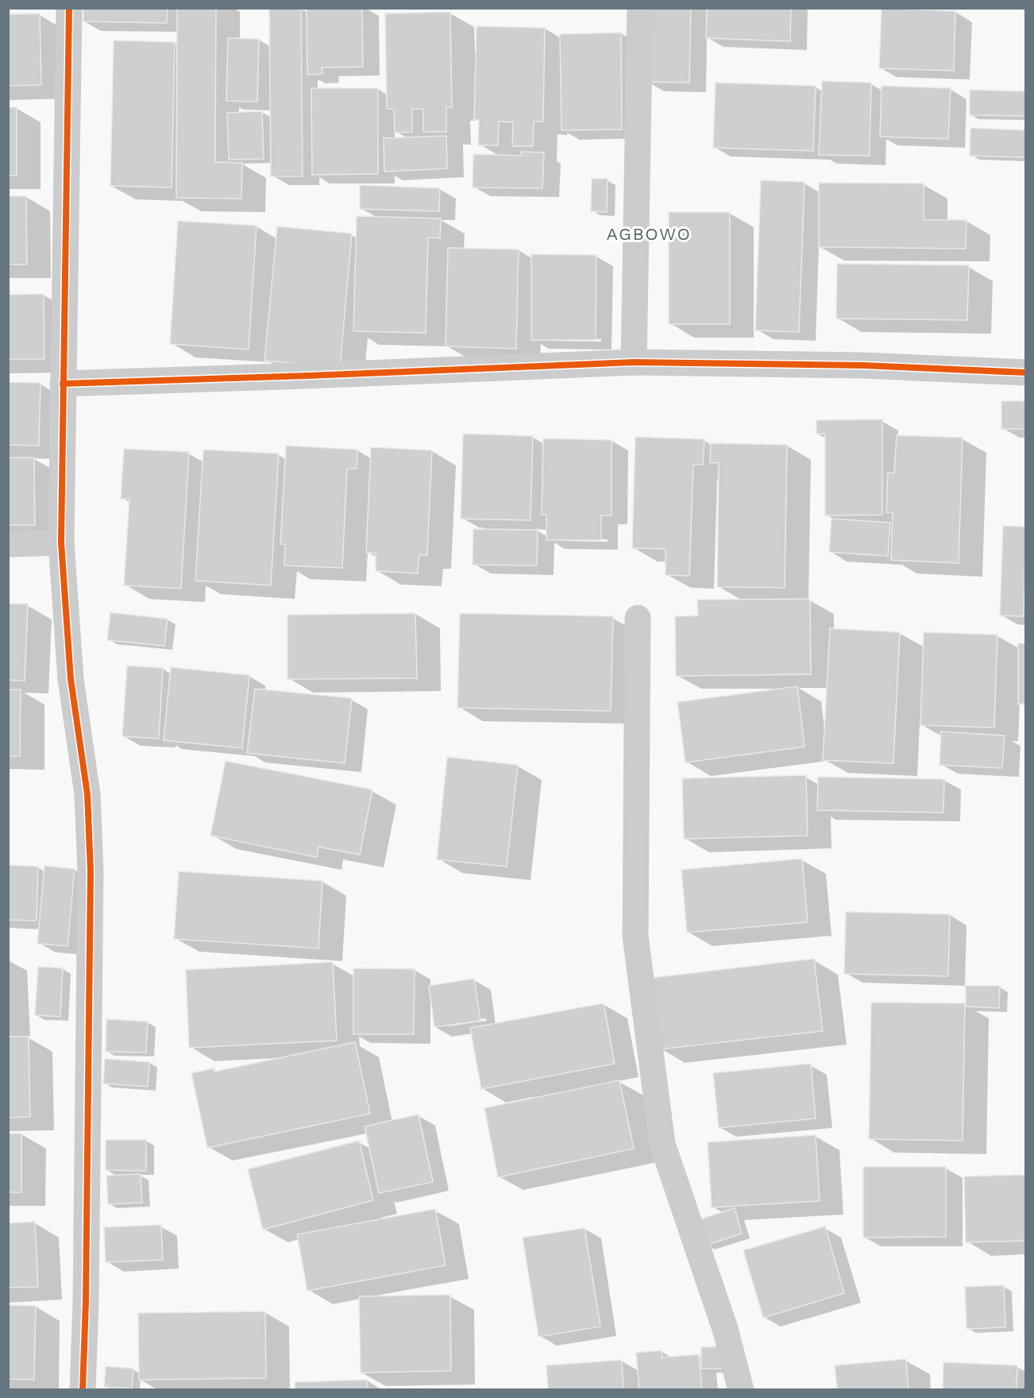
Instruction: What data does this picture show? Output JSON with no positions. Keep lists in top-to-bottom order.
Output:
{
  "districts": ["AGBOWO"]
}
